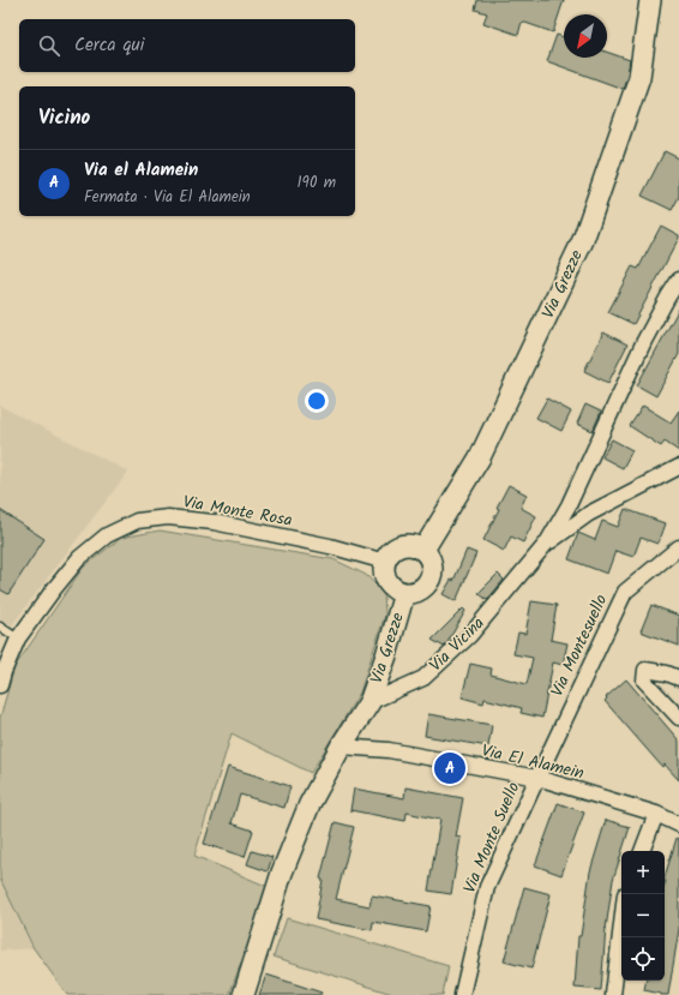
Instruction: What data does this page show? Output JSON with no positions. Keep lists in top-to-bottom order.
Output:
{
  "streets": {
    "street": [
      "Via Grezze",
      "Via Monte Rosa",
      "Via Vicina",
      "Via Montesuello",
      "Via El Alamein",
      "Via Monte Suello"
    ]
  },
  "crossings": [
    ["Via Grezze", "Via Monte Rosa"],
    ["Via Grezze", "Via Vicina"],
    ["Via Montesuello", "Via El Alamein"],
    ["Via Montesuello", "Via Monte Suello"],
    ["Via El Alamein", "Via Monte Suello"]
  ],
  "north": "bottom left",
  "page": {
    "search": "Cerca qui",
    "heading": "Vicino",
    "list": [
      {
        "mark": "A",
        "name": "Via el Alamein",
        "note": "Fermata · Via El Alamein",
        "value": "190 m"
      }
    ],
    "pins": "A",
    "map_buttons": ["+", "−"]
  }
}
